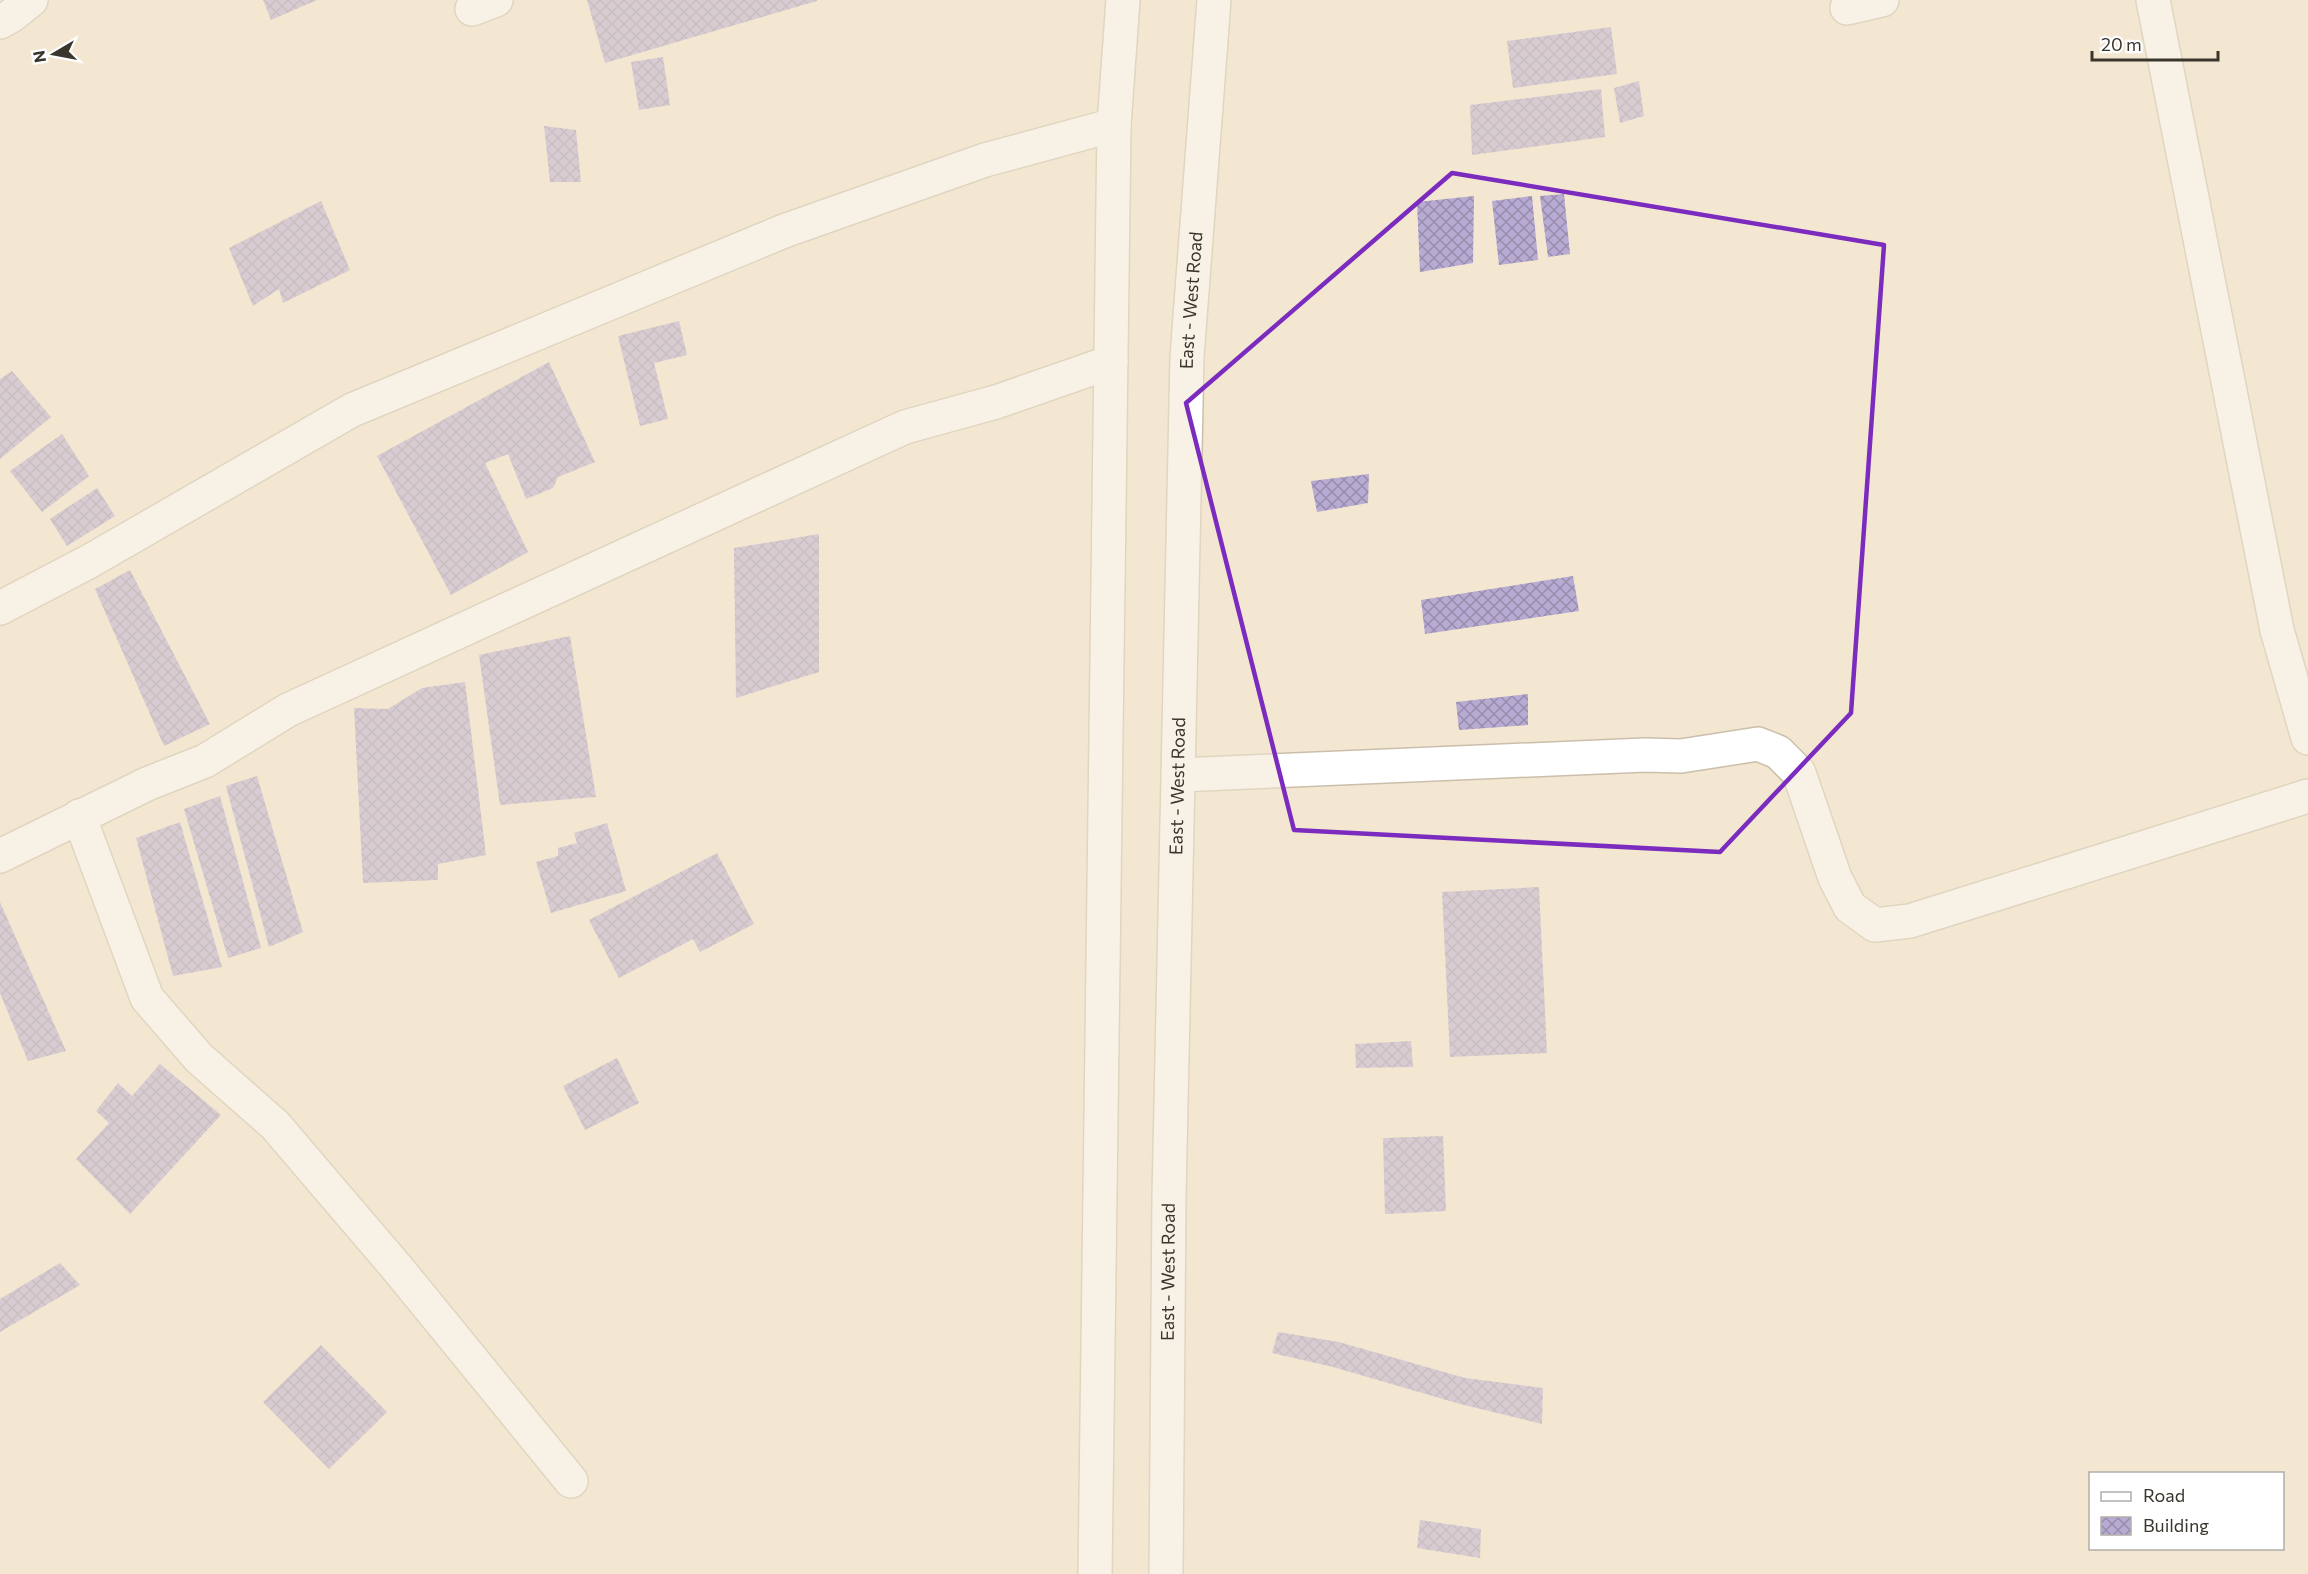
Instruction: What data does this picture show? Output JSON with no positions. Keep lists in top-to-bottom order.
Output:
{
  "streets": {
    "street": ["East - West Road"]
  },
  "legend": ["Road", "Building"],
  "scale_bar": "20 m",
  "north": "left"
}
